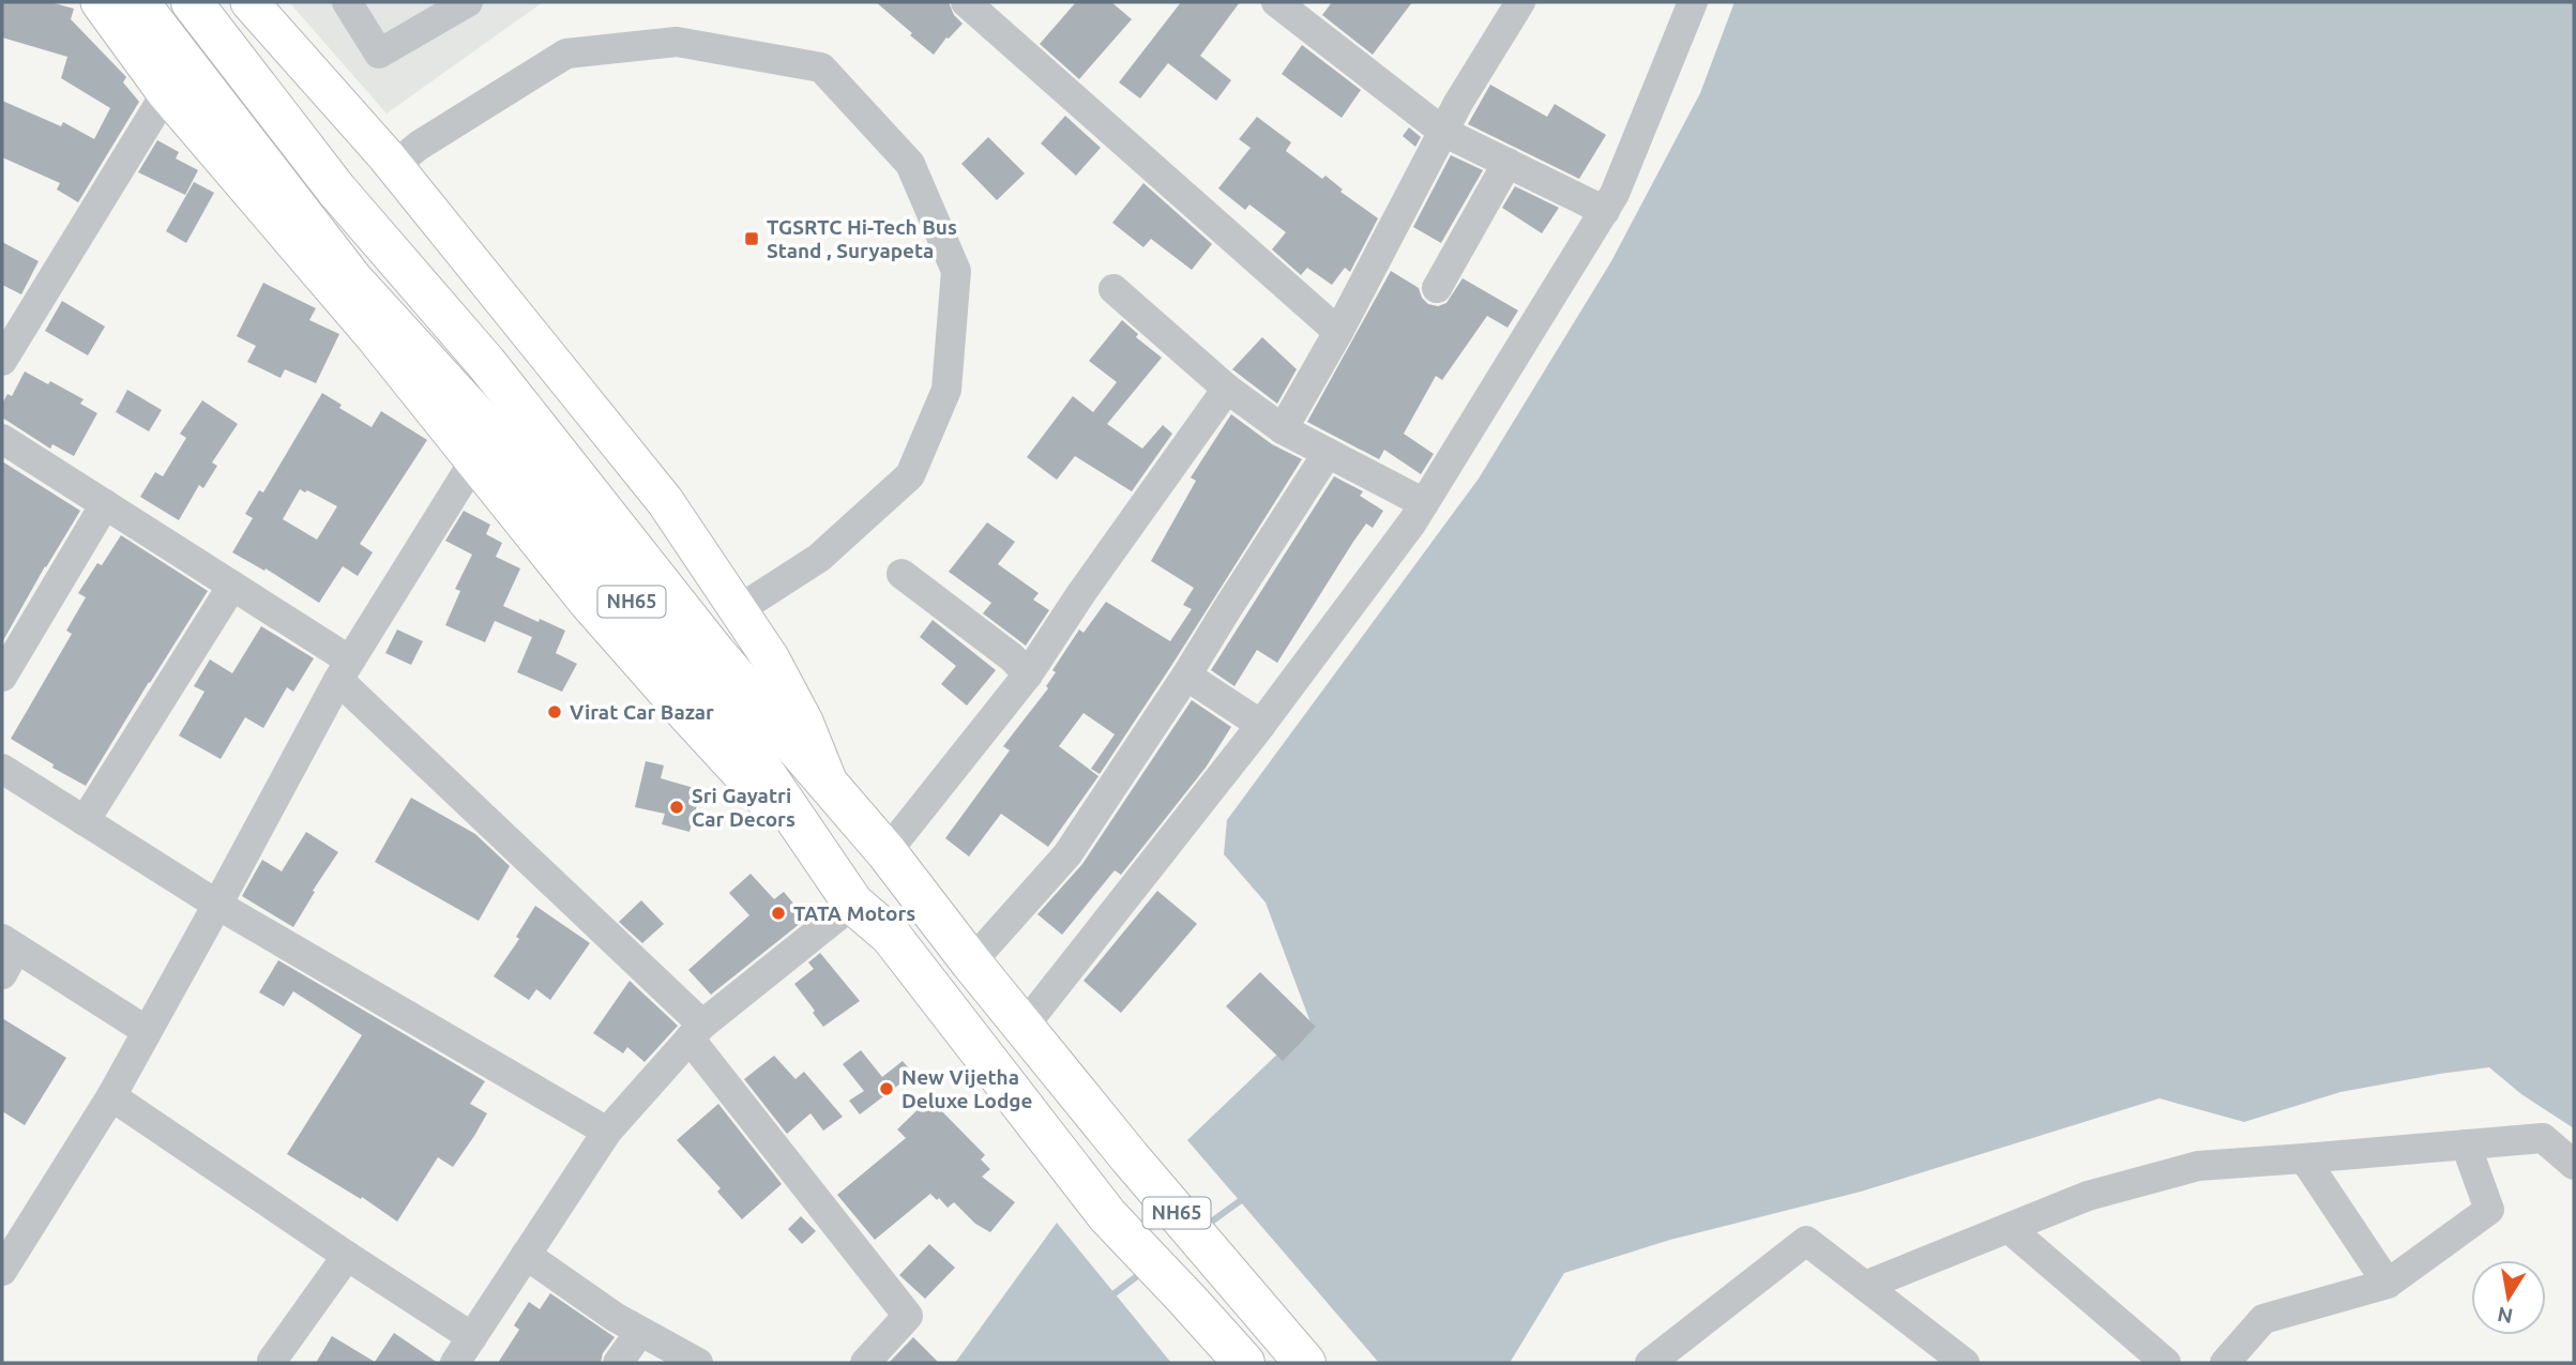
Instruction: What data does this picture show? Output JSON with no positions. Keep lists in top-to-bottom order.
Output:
{
  "streets": {
    "highway": ["NH65"]
  },
  "places": {
    "transit": ["TGSRTC Hi-Tech Bus Stand , Suryapeta"],
    "other": [
      "Virat Car Bazar",
      "Sri Gayatri Car Decors",
      "TATA Motors",
      "New Vijetha Deluxe Lodge"
    ]
  },
  "north": "bottom"
}
